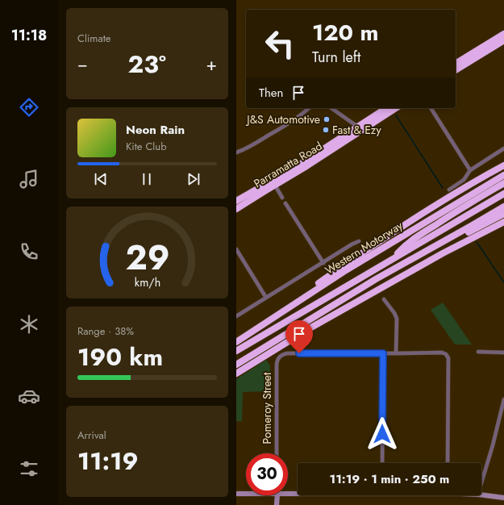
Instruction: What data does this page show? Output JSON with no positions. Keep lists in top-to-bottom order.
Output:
{
  "streets": {
    "highway": ["Parramatta Road", "Western Motorway"],
    "street": ["Pomeroy Street"]
  },
  "places": ["J&S Automotive", "Fast & Ezy"],
  "page": {
    "tabs": "11:18",
    "tile": [
      "Climate",
      ["Range · 38%", "190 km"],
      ["Arrival", "11:19"]
    ],
    "turn": ["120 m", "Turn left"],
    "heat": ["−", "23°", "+"],
    "then": "Then",
    "song": ["Neon Rain", "Kite Club"],
    "limit": "30",
    "trip": "11:19 · 1 min · 250 m",
    "gauge": ["29", "km/h"]
  }
}
